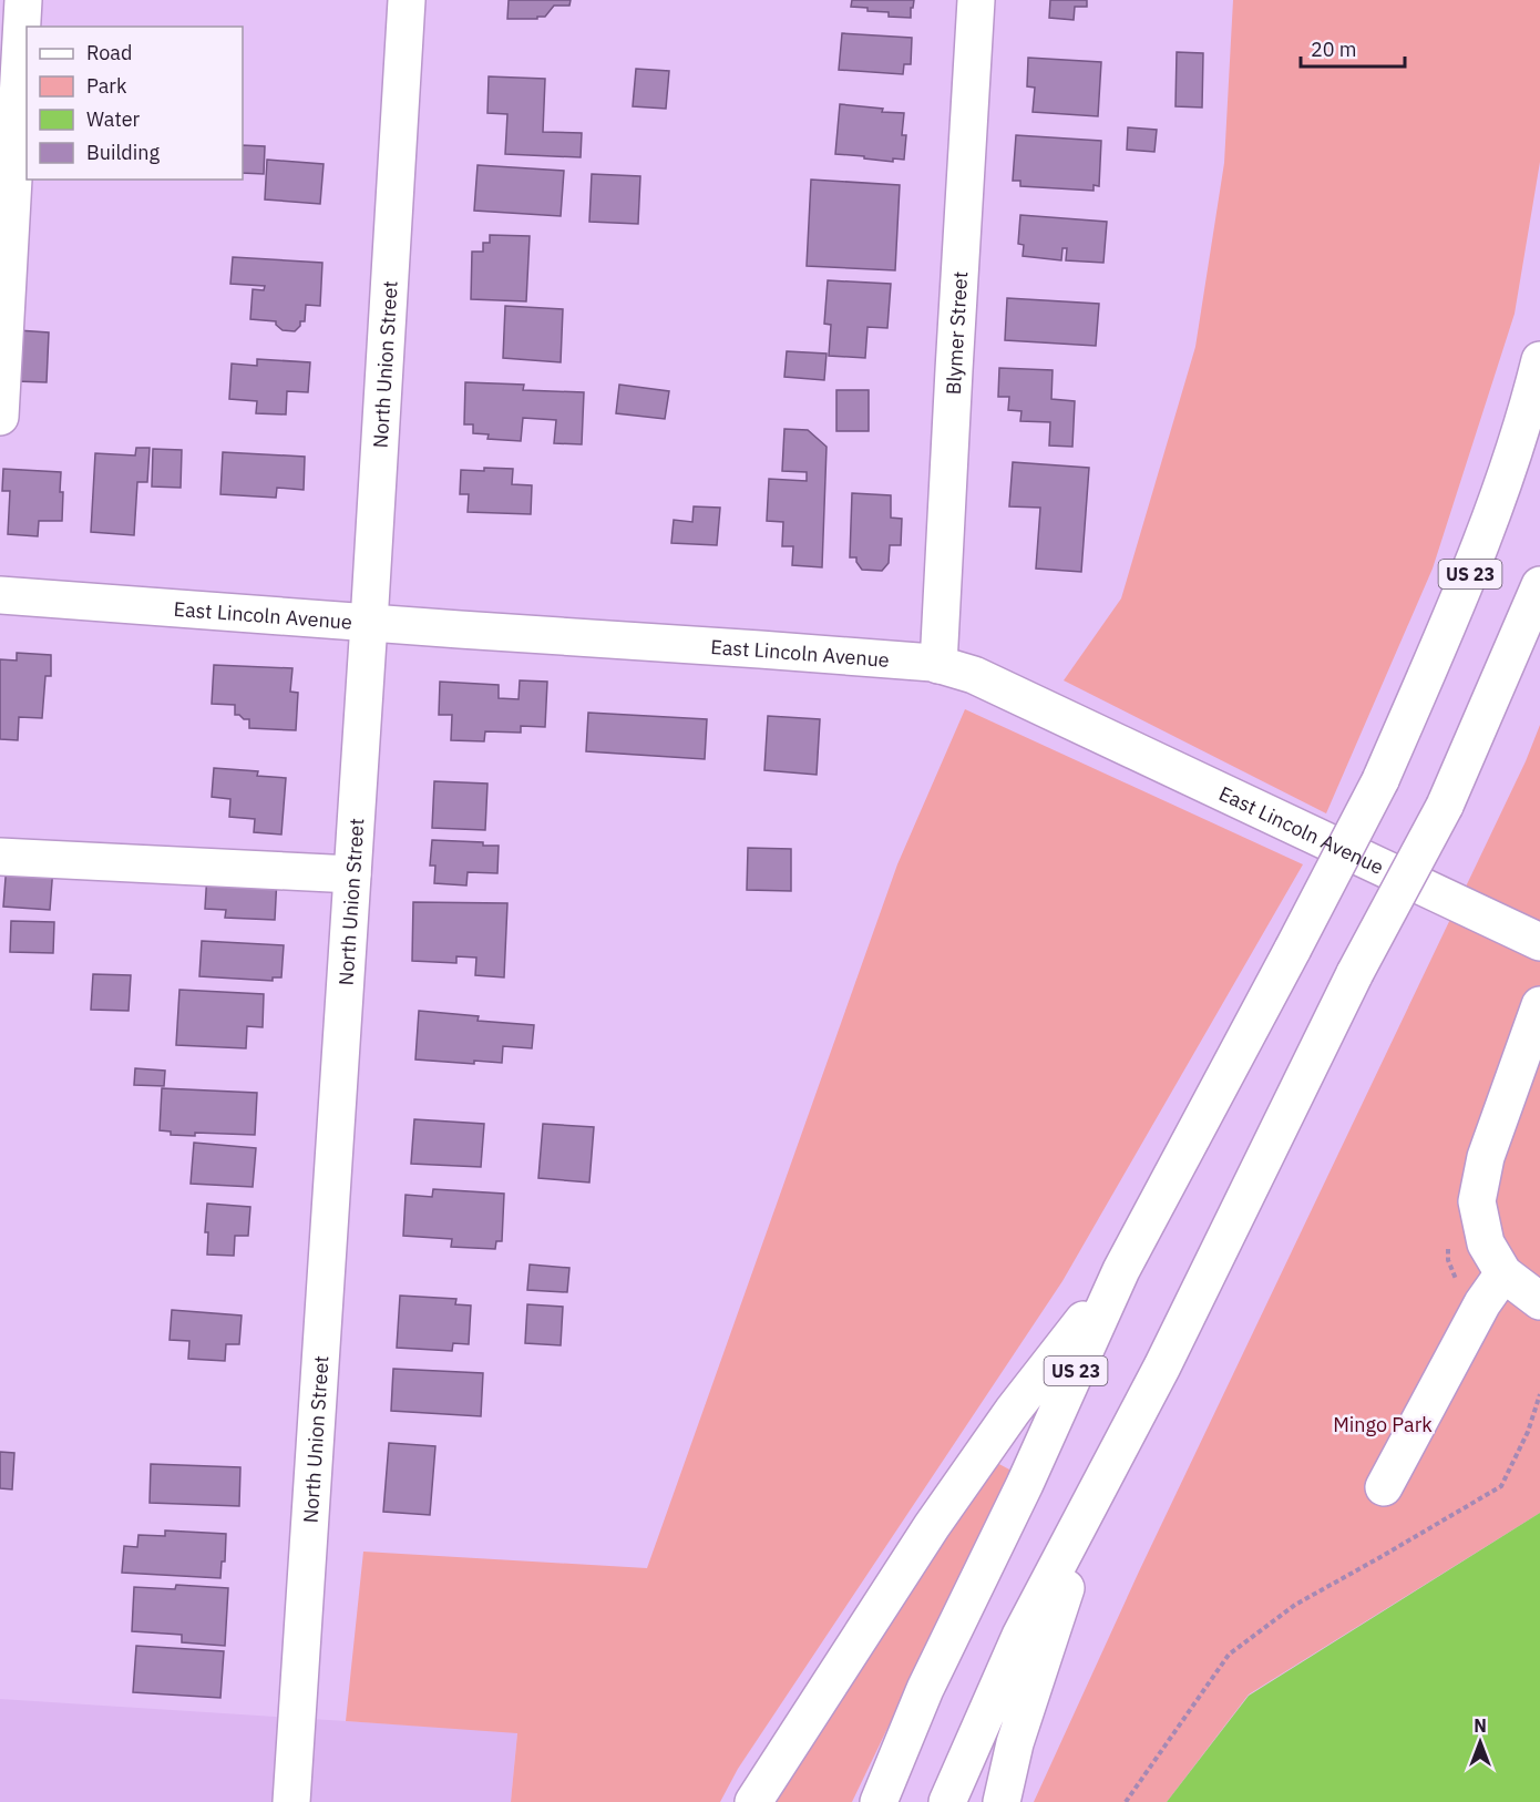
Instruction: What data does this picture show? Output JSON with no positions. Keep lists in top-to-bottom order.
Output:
{
  "streets": {
    "main road": [
      "Blymer Street",
      "North Union Street",
      "US 23",
      "East Lincoln Avenue"
    ]
  },
  "crossings": [
    ["Blymer Street", "East Lincoln Avenue"],
    ["North Union Street", "East Lincoln Avenue"]
  ],
  "parks": ["Mingo Park"],
  "legend": [
    "Road",
    "Park",
    "Water",
    "Building"
  ],
  "scale_bar": "20 m",
  "north": "top"
}
